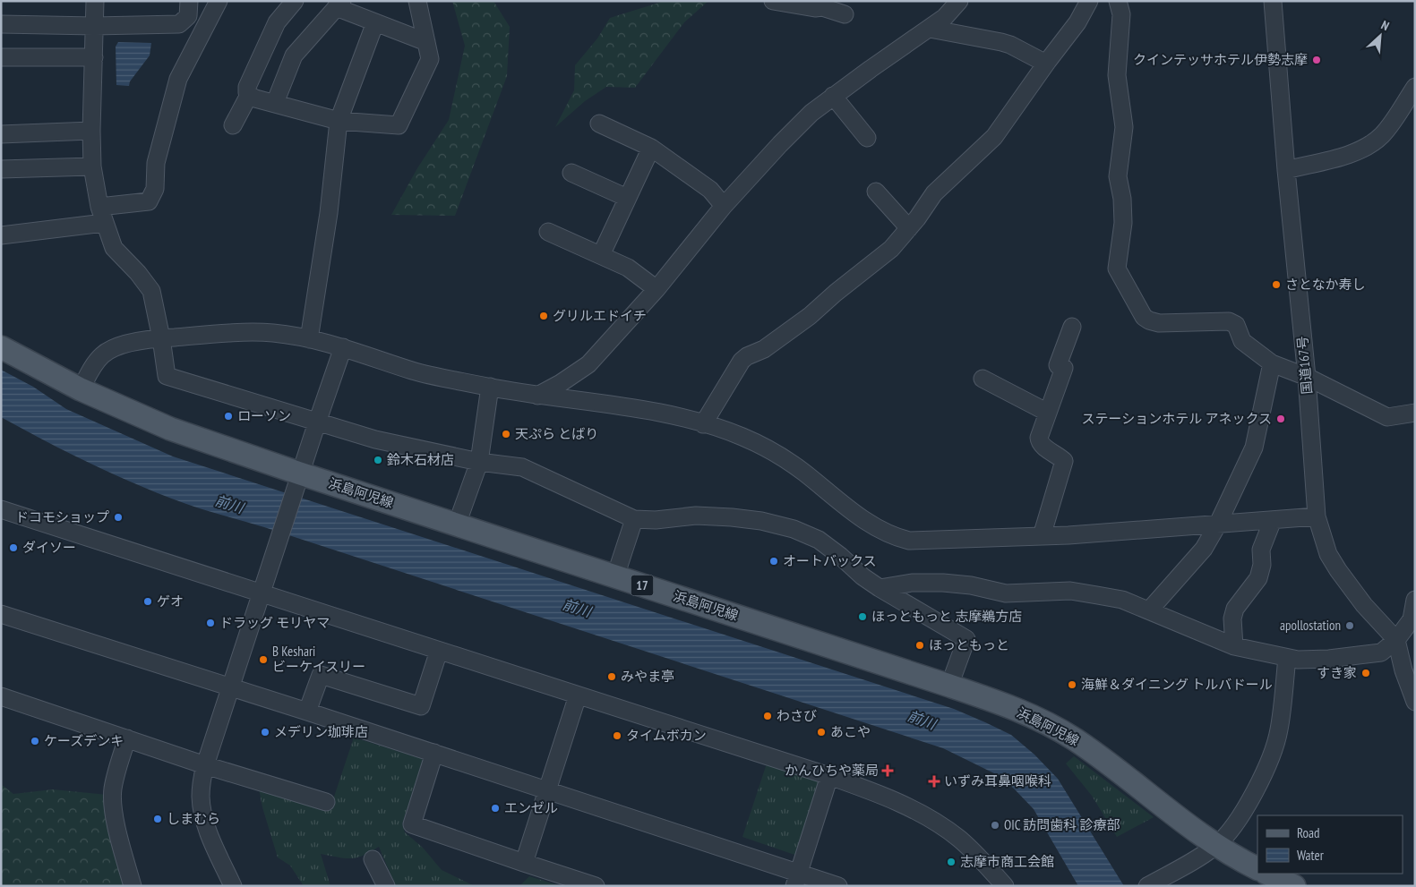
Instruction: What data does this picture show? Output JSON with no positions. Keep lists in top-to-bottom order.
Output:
{
  "streets": {
    "main road": ["浜島阿児線", "17"],
    "street": ["国道167号"]
  },
  "water": ["前川"],
  "places": {
    "other": [
      "クインテッサホテル伊勢志摩",
      "さとなか寿し",
      "グリルエドイチ",
      "ローソン",
      "ステーションホテル アネックス",
      "天ぷら とばり",
      "鈴木石材店",
      "ドコモショップ",
      "ダイソー",
      "オートバックス",
      "ゲオ",
      "ほっともっと 志摩鵜方店",
      "ドラッグ モリヤマ",
      "apollostation",
      "ほっともっと",
      "B Keshari ビーケイスリー",
      "すき家",
      "みやま亭",
      "海鮮＆ダイニング トルバドール",
      "わさび",
      "メデリン珈琲店",
      "あこや",
      "タイムボカン",
      "ケーズデンキ",
      "エンゼル",
      "しまむら",
      "OIC 訪問歯科 診療部",
      "志摩市商工会館"
    ],
    "health": ["かんひちや薬局", "いずみ耳鼻咽喉科"]
  },
  "legend": ["Road", "Water"],
  "north": "top right"
}
